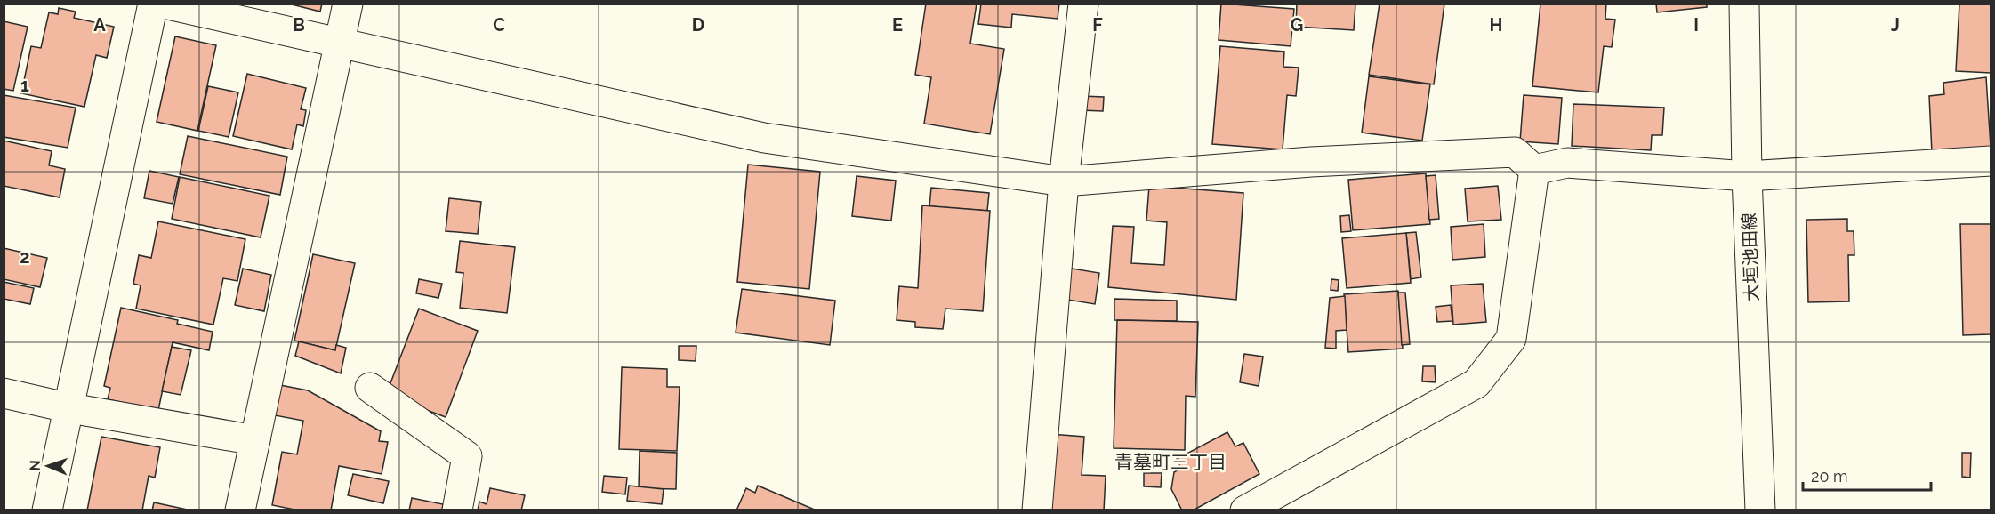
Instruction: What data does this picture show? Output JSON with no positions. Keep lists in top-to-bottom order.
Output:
{
  "streets": {
    "street": ["大垣池田線"]
  },
  "districts": ["青墓町三丁目"],
  "scale_bar": "20 m",
  "north": "left",
  "grid": {
    "columns": [
      "A",
      "B",
      "C",
      "D",
      "E",
      "F",
      "G",
      "H",
      "I",
      "J"
    ],
    "rows": ["1", "2"]
  }
}
